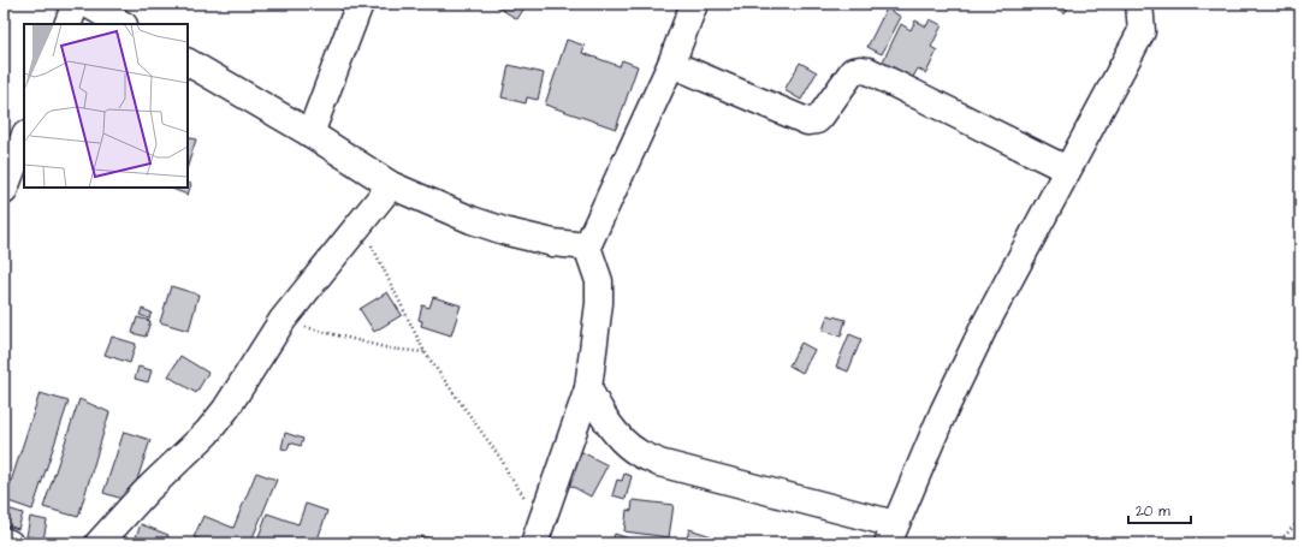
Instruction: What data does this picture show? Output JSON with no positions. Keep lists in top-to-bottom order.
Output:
{
  "scale_bar": "20 m"
}
